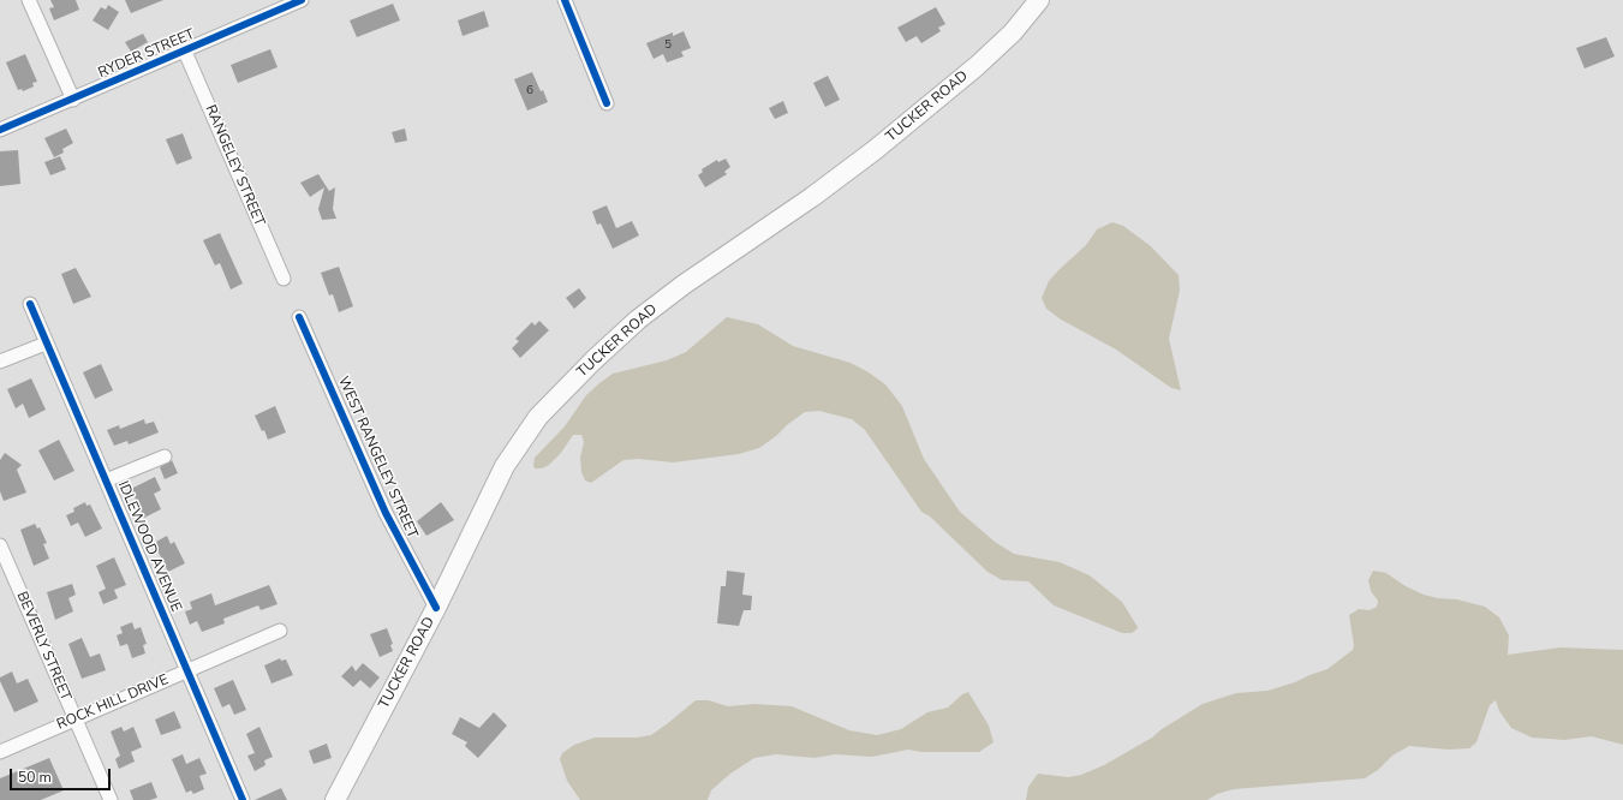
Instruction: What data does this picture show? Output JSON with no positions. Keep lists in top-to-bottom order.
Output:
{
  "streets": {
    "main road": ["TUCKER ROAD"],
    "street": [
      "RYDER STREET",
      "RANGELEY STREET",
      "WEST RANGELEY STREET",
      "IDLEWOOD AVENUE",
      "BEVERLY STREET",
      "ROCK HILL DRIVE"
    ]
  },
  "crossings": [
    ["RYDER STREET", "RANGELEY STREET"],
    ["TUCKER ROAD", "WEST RANGELEY STREET"],
    ["IDLEWOOD AVENUE", "ROCK HILL DRIVE"],
    ["BEVERLY STREET", "ROCK HILL DRIVE"]
  ],
  "house_numbers": ["5", "6"],
  "scale_bar": "50 m"
}
